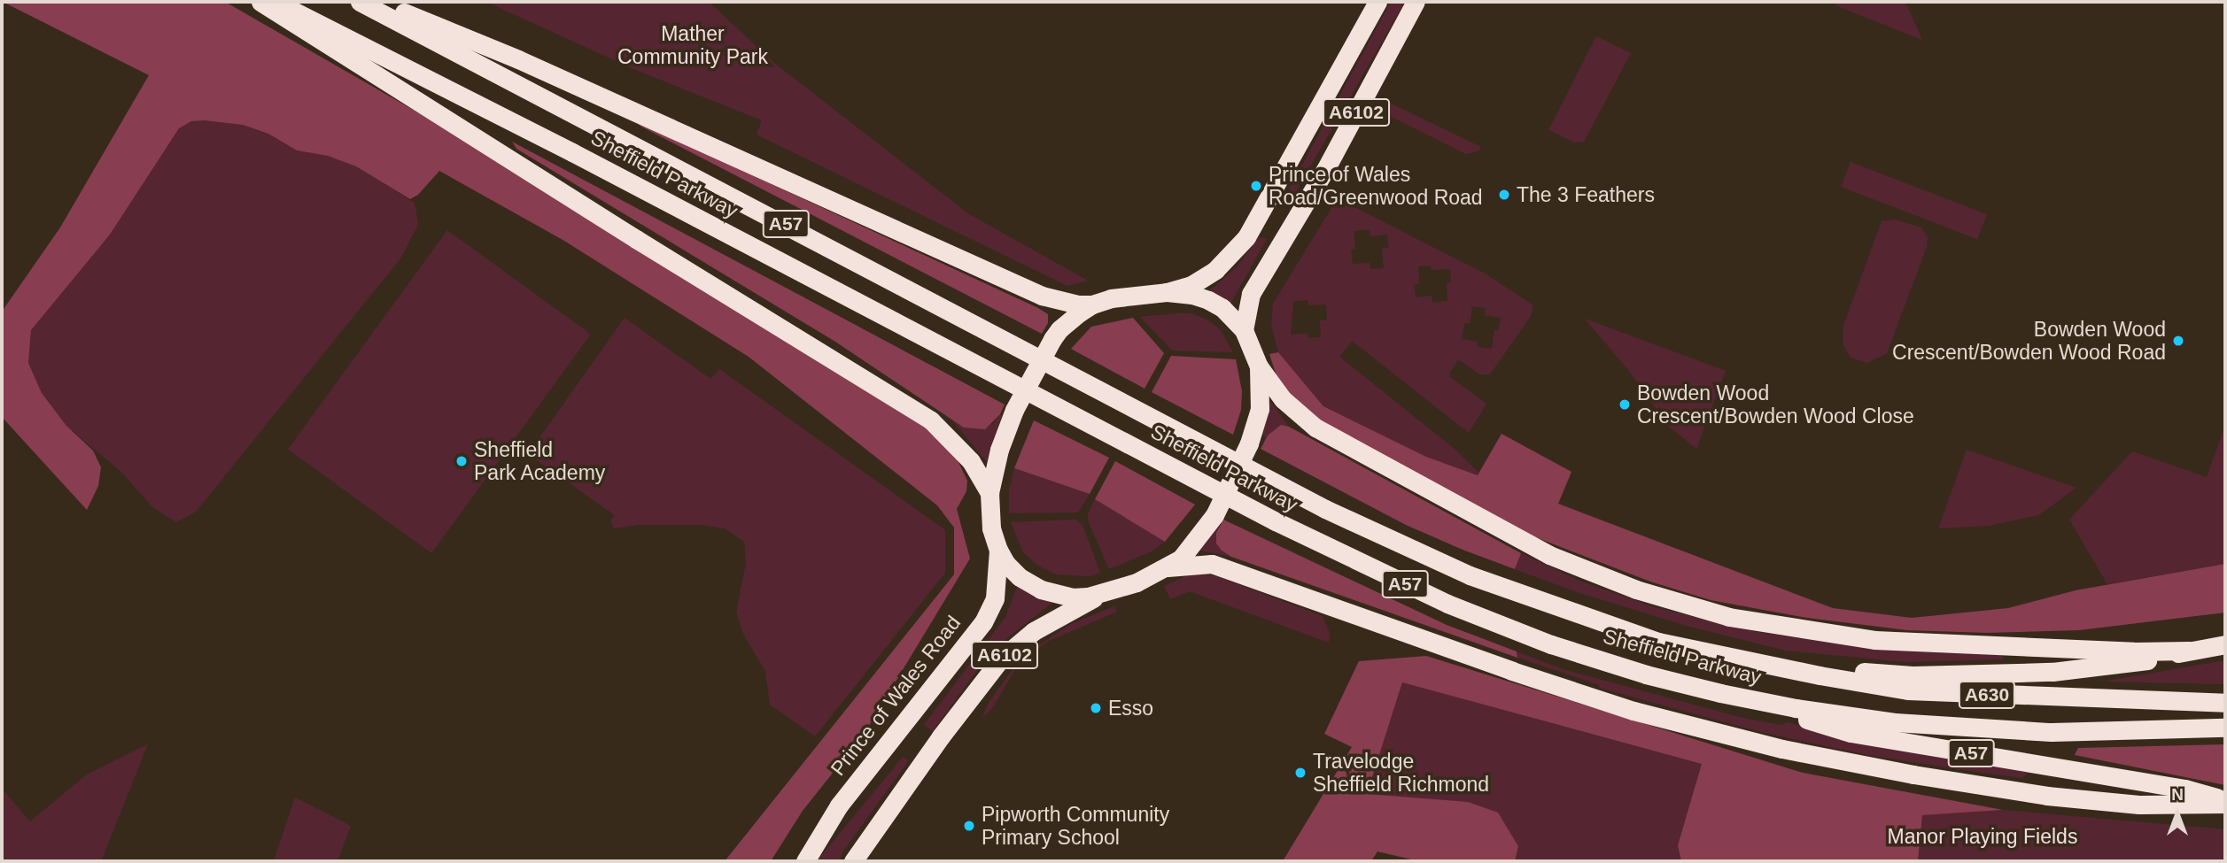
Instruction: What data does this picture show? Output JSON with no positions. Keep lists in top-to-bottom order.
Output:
{
  "streets": {
    "highway": [
      "A6102",
      "Sheffield Parkway",
      "A57",
      "A630",
      "Prince of Wales Road"
    ]
  },
  "crossings": [
    ["A6102", "Prince of Wales Road"],
    ["Sheffield Parkway", "A57"]
  ],
  "parks": ["Mather Community Park", "Manor Playing Fields"],
  "places": [
    "Prince of Wales Road/Greenwood Road",
    "The 3 Feathers",
    "Bowden Wood Crescent/Bowden Wood Road",
    "Bowden Wood Crescent/Bowden Wood Close",
    "Sheffield Park Academy",
    "Esso",
    "Travelodge Sheffield Richmond",
    "Pipworth Community Primary School"
  ],
  "north": "top"
}
